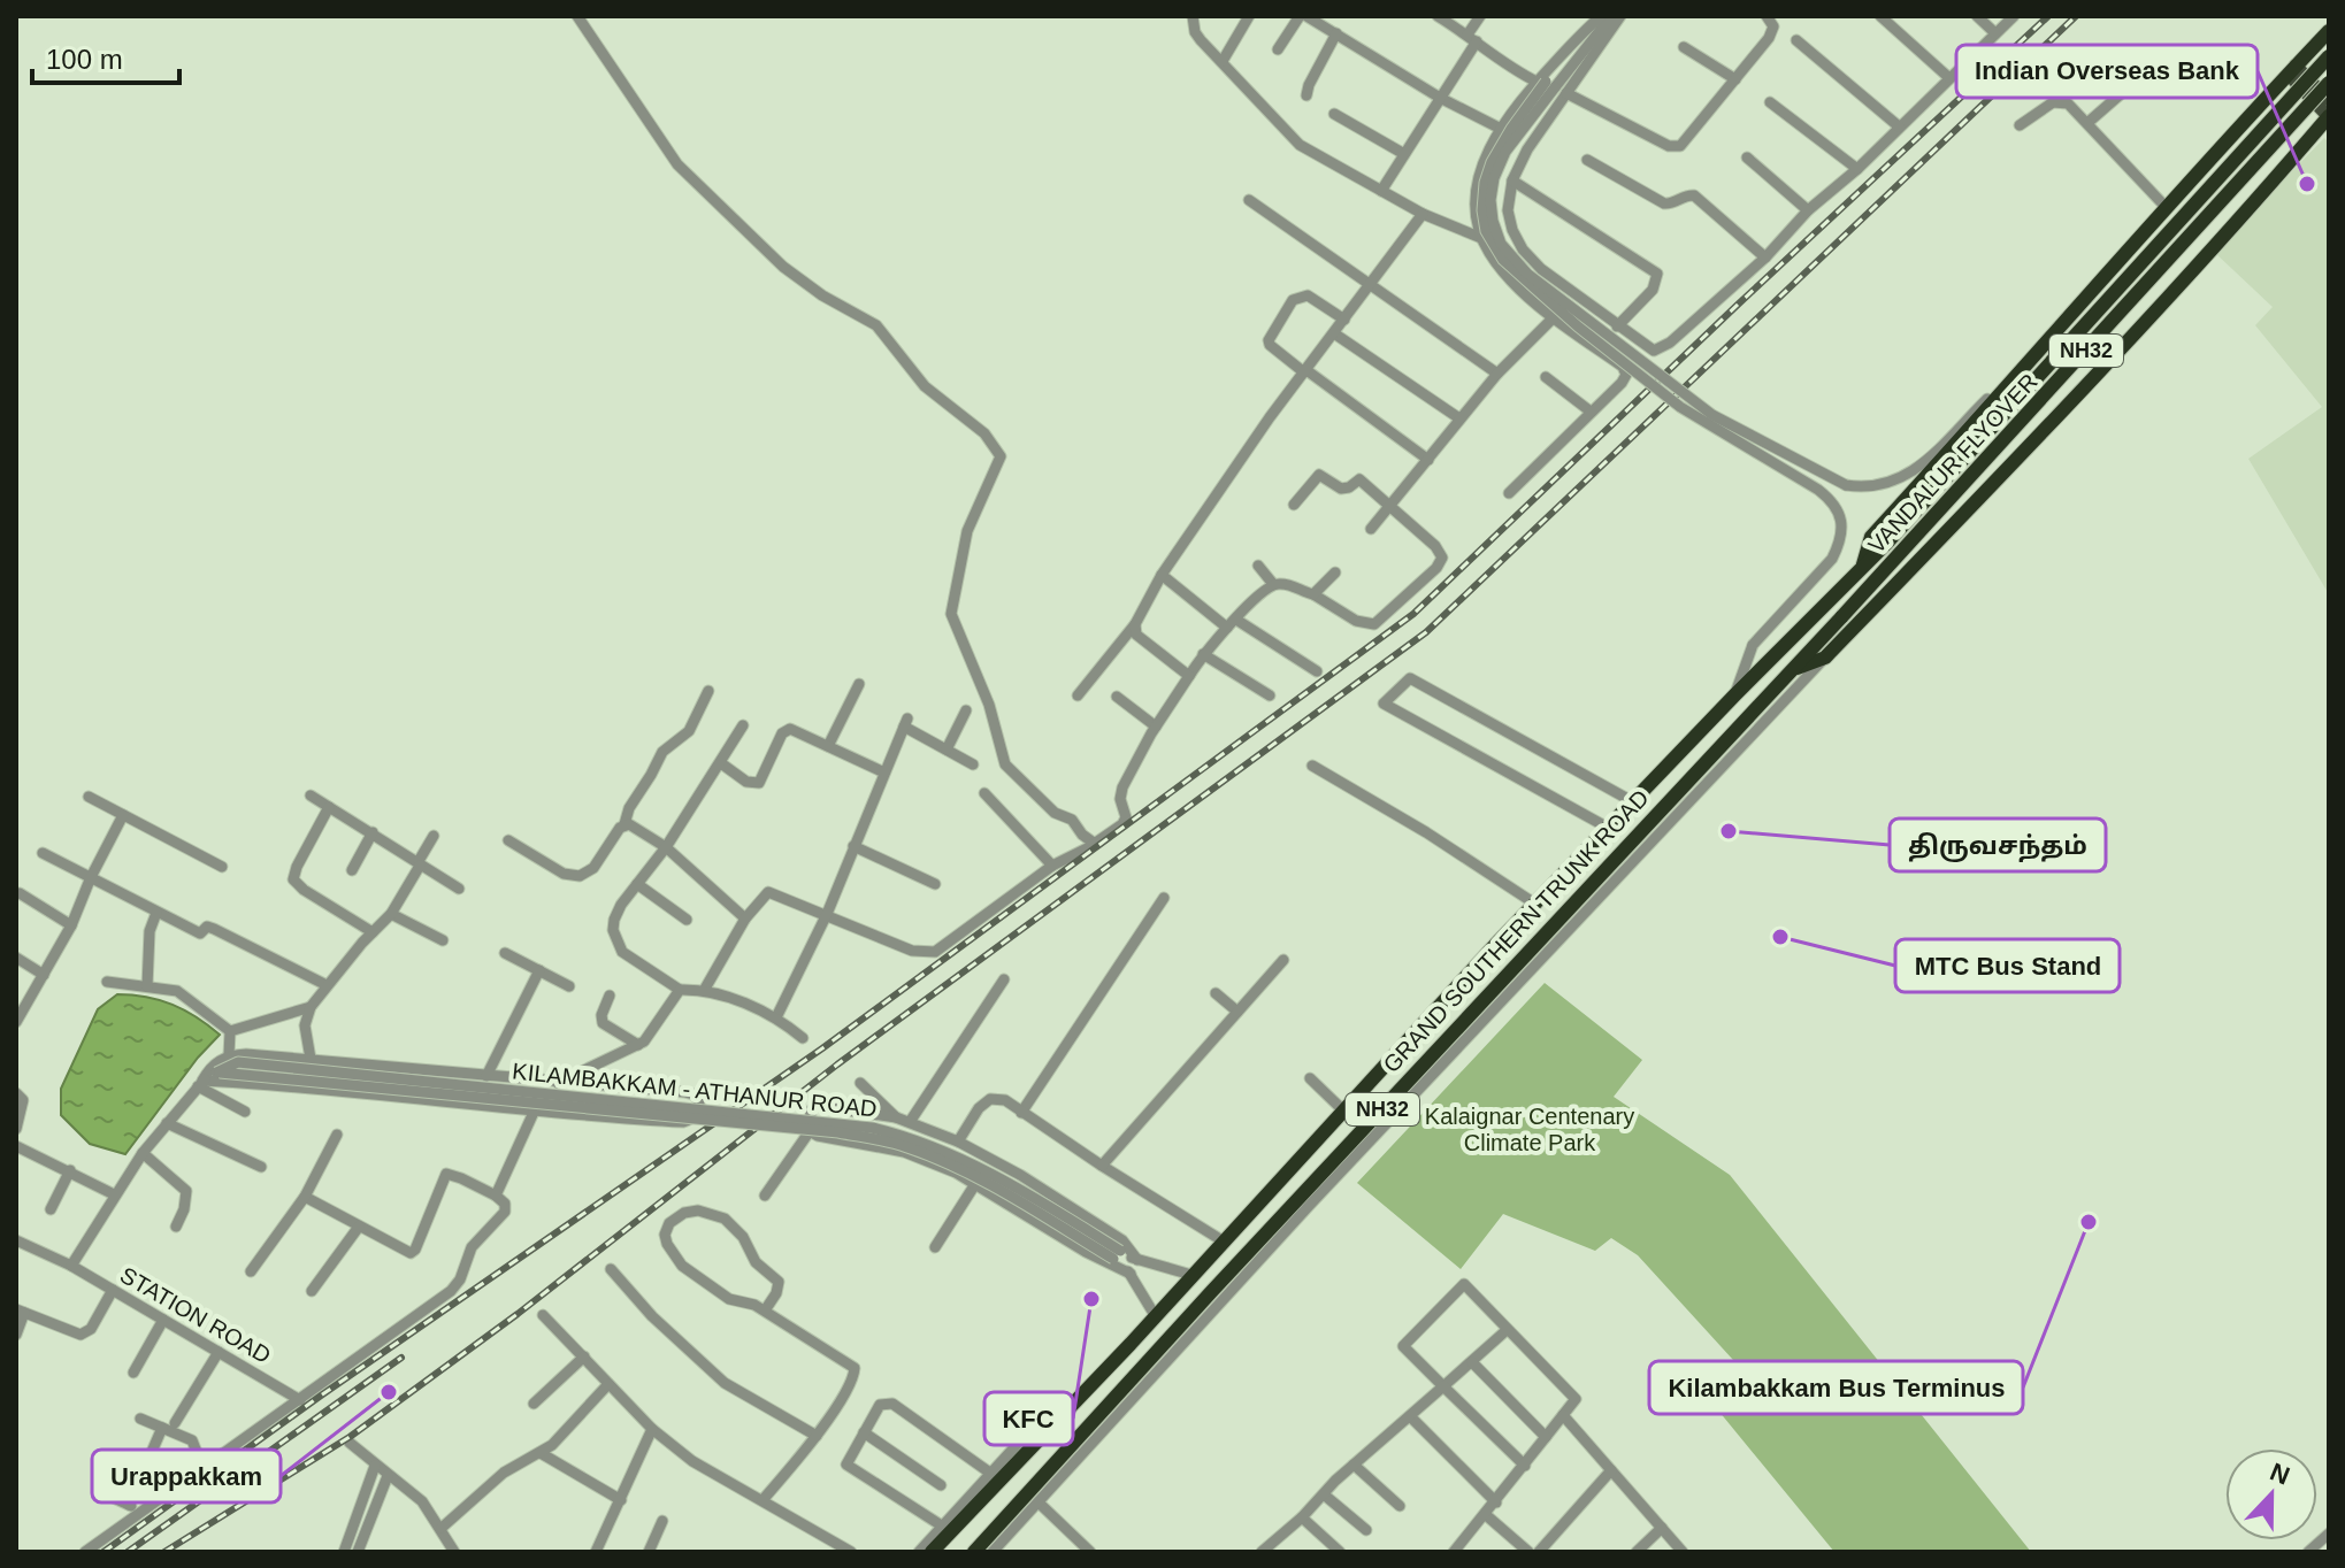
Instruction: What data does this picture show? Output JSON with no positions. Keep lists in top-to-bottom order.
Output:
{
  "streets": {
    "highway": ["NH32", "VANDALUR FLYOVER", "GRAND SOUTHERN TRUNK ROAD"],
    "street": ["KILAMBAKKAM - ATHANUR ROAD", "STATION ROAD"]
  },
  "crossings": [
    ["NH32", "GRAND SOUTHERN TRUNK ROAD"],
    ["NH32", "KILAMBAKKAM - ATHANUR ROAD"],
    ["VANDALUR FLYOVER", "GRAND SOUTHERN TRUNK ROAD"],
    ["GRAND SOUTHERN TRUNK ROAD", "KILAMBAKKAM - ATHANUR ROAD"],
    ["KILAMBAKKAM - ATHANUR ROAD", "STATION ROAD"]
  ],
  "parks": ["Kalaignar Centenary Climate Park"],
  "places": [
    "Indian Overseas Bank",
    "திருவசந்தம்",
    "MTC Bus Stand",
    "Kilambakkam Bus Terminus",
    "KFC",
    "Urappakkam"
  ],
  "scale_bar": "100 m",
  "north": "top"
}
